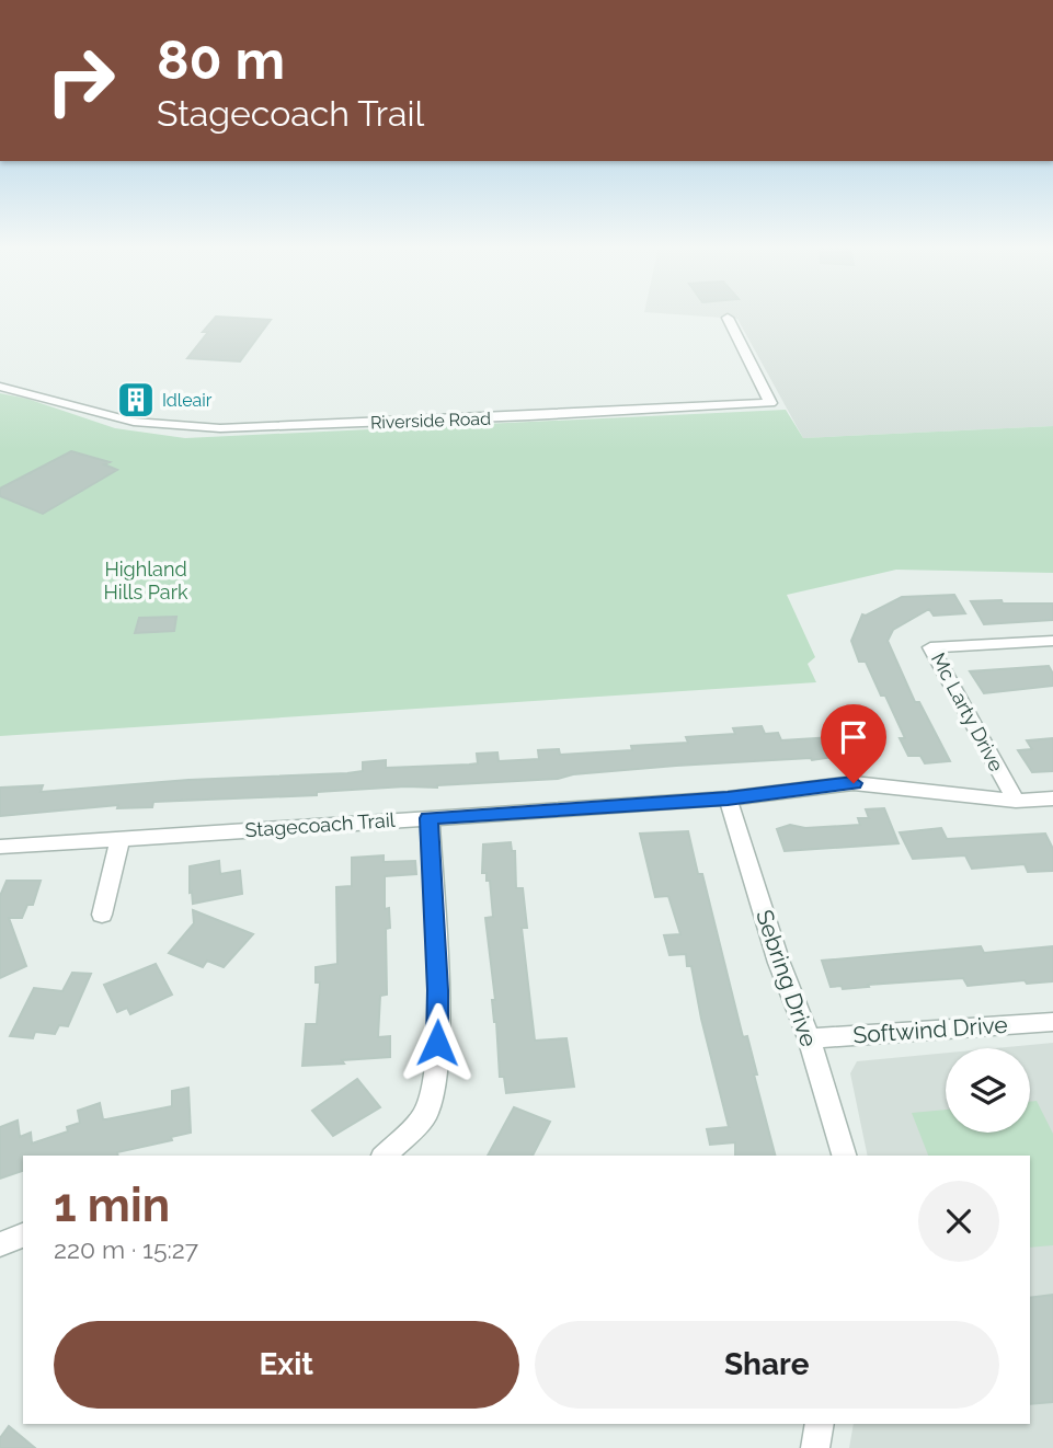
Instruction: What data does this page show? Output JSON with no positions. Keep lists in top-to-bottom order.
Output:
{
  "streets": {
    "street": [
      "Riverside Road",
      "Mc Larty Drive",
      "Stagecoach Trail",
      "Sebring Drive",
      "Softwind Drive"
    ]
  },
  "crossings": [
    ["Mc Larty Drive", "Stagecoach Trail"],
    ["Stagecoach Trail", "Sebring Drive"],
    ["Sebring Drive", "Softwind Drive"]
  ],
  "parks": ["Highland Hills Park"],
  "places": {
    "building": ["Idleair"]
  },
  "page": {
    "turn": ["80 m", "Stagecoach Trail"],
    "heading": ["1 min", "220 m · 15:27"],
    "buttons": ["Exit", "Share"]
  }
}
